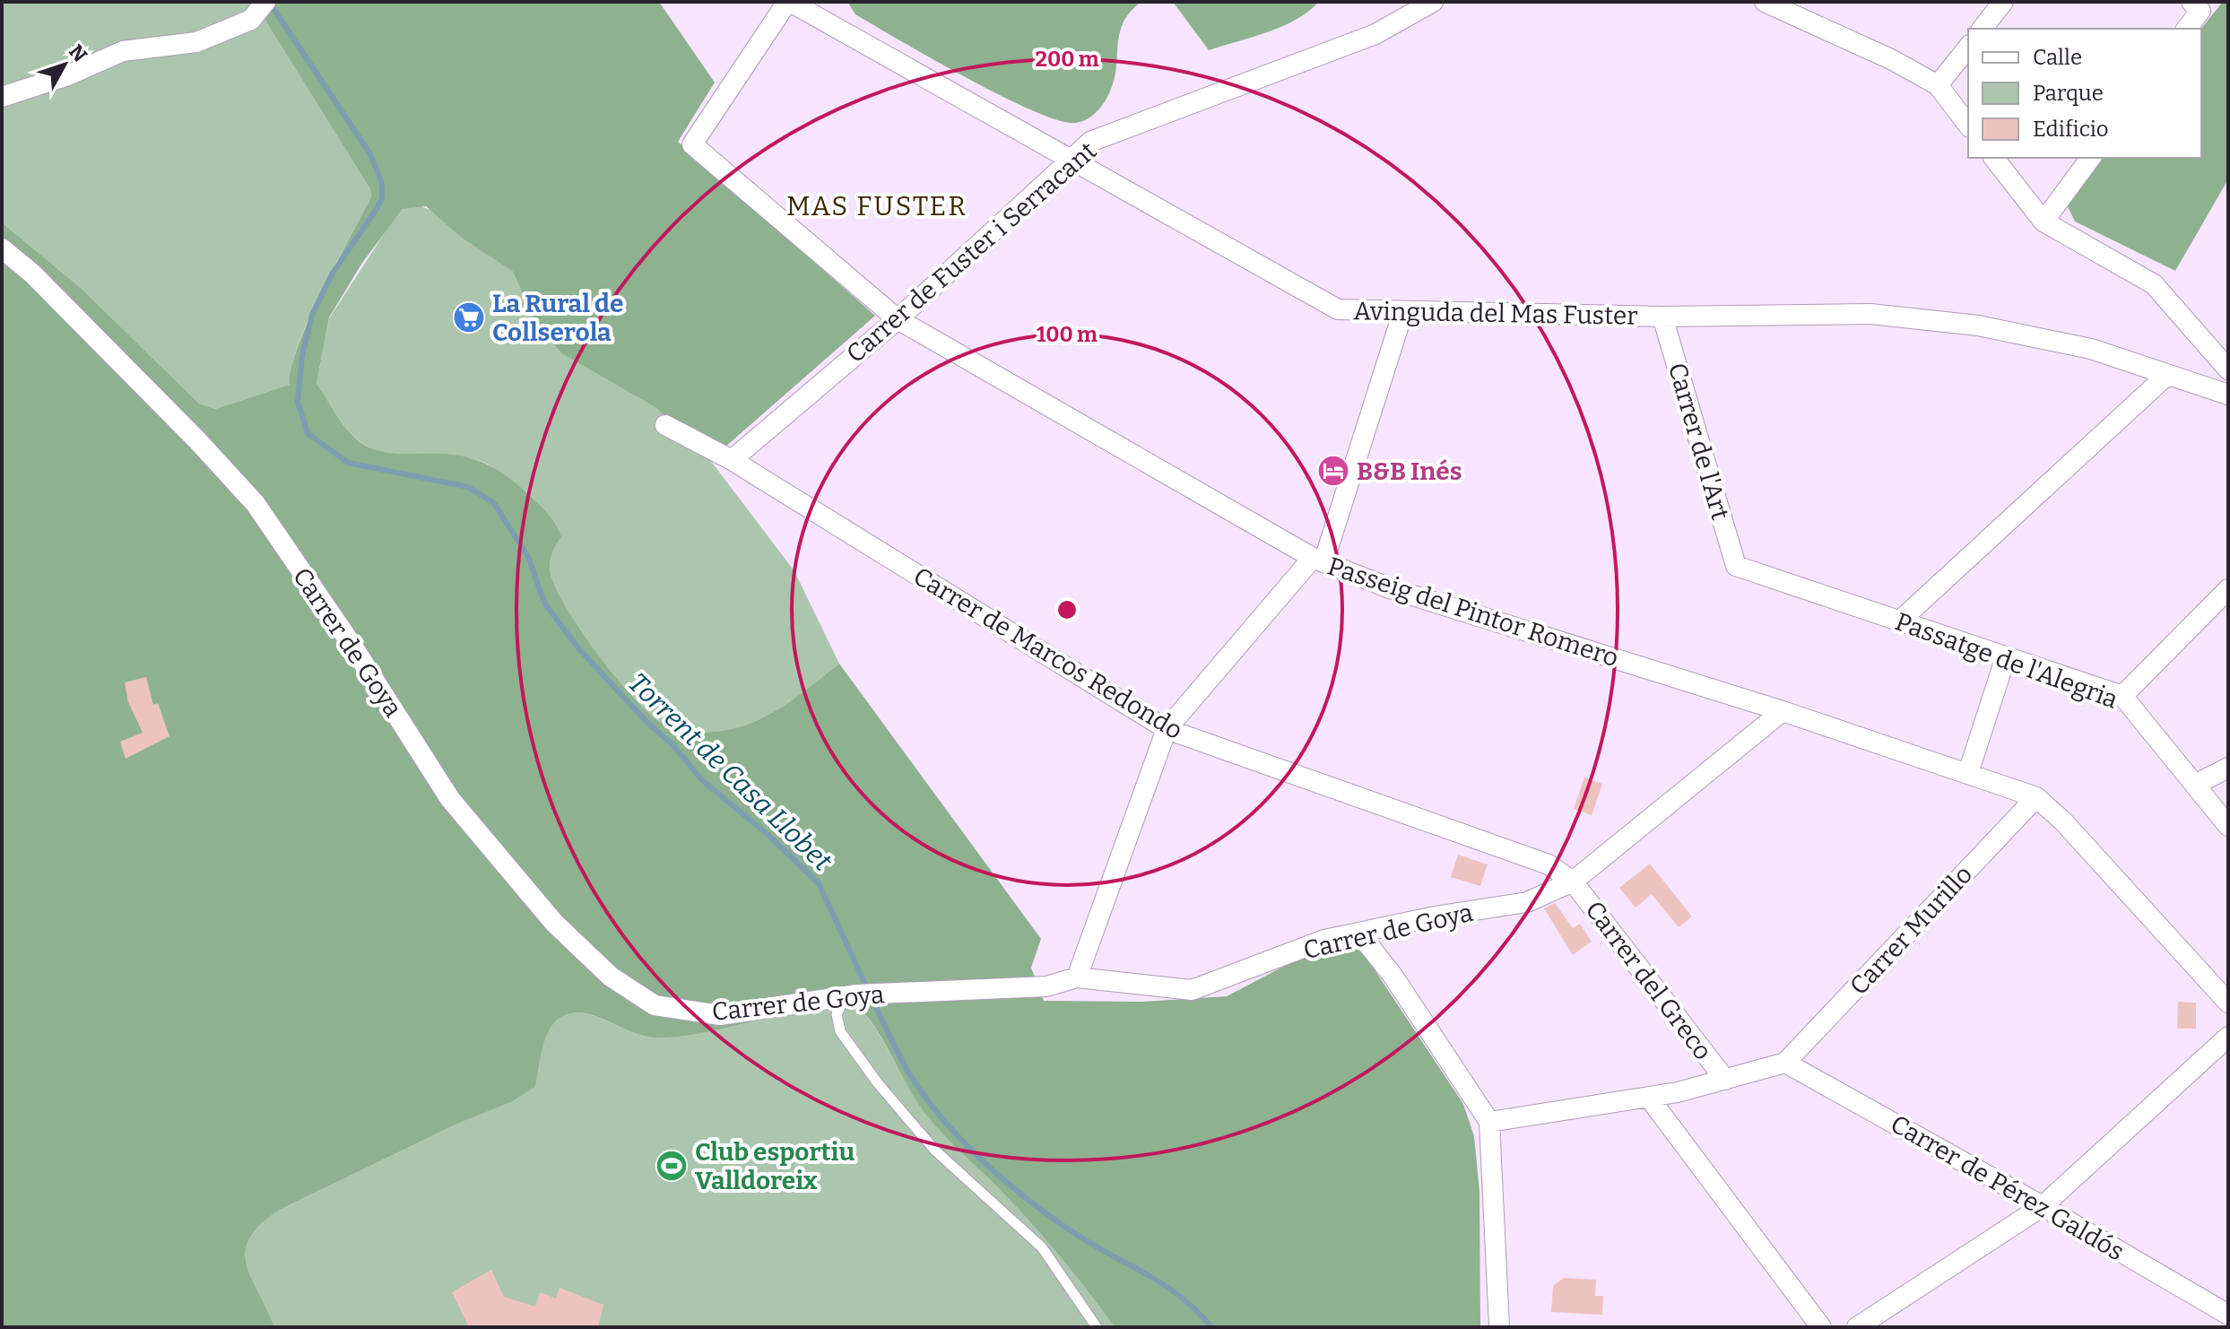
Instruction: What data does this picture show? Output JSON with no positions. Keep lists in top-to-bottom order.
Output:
{
  "streets": {
    "street": [
      "Carrer de Fuster i Serracant",
      "Avinguda del Mas Fuster",
      "Carrer de l'Art",
      "Passeig del Pintor Romero",
      "Carrer de Goya",
      "Carrer de Marcos Redondo",
      "Passatge de l'Alegria",
      "Carrer Murillo",
      "Carrer del Greco",
      "Carrer de Pérez Galdós"
    ]
  },
  "crossings": [
    ["Carrer de Fuster i Serracant", "Avinguda del Mas Fuster"],
    ["Carrer de Fuster i Serracant", "Passeig del Pintor Romero"],
    ["Carrer de Fuster i Serracant", "Carrer de Marcos Redondo"],
    ["Avinguda del Mas Fuster", "Carrer de l'Art"],
    ["Avinguda del Mas Fuster", "Passeig del Pintor Romero"],
    ["Carrer de l'Art", "Passatge de l'Alegria"],
    ["Passeig del Pintor Romero", "Carrer de Goya"],
    ["Passeig del Pintor Romero", "Carrer Murillo"],
    ["Carrer de Goya", "Carrer de Marcos Redondo"],
    ["Carrer de Goya", "Carrer del Greco"],
    ["Carrer de Marcos Redondo", "Carrer del Greco"],
    ["Carrer Murillo", "Carrer de Pérez Galdós"]
  ],
  "districts": ["MAS FUSTER"],
  "water": ["Torrent de Casa Llobet"],
  "places": {
    "supermarket": ["La Rural de Collserola"],
    "hotel": ["B&B Inés"],
    "sports": ["Club esportiu Valldoreix"]
  },
  "legend": ["Calle", "Parque", "Edificio"],
  "north": "top right",
  "rings": ["200 m", "100 m"]
}
